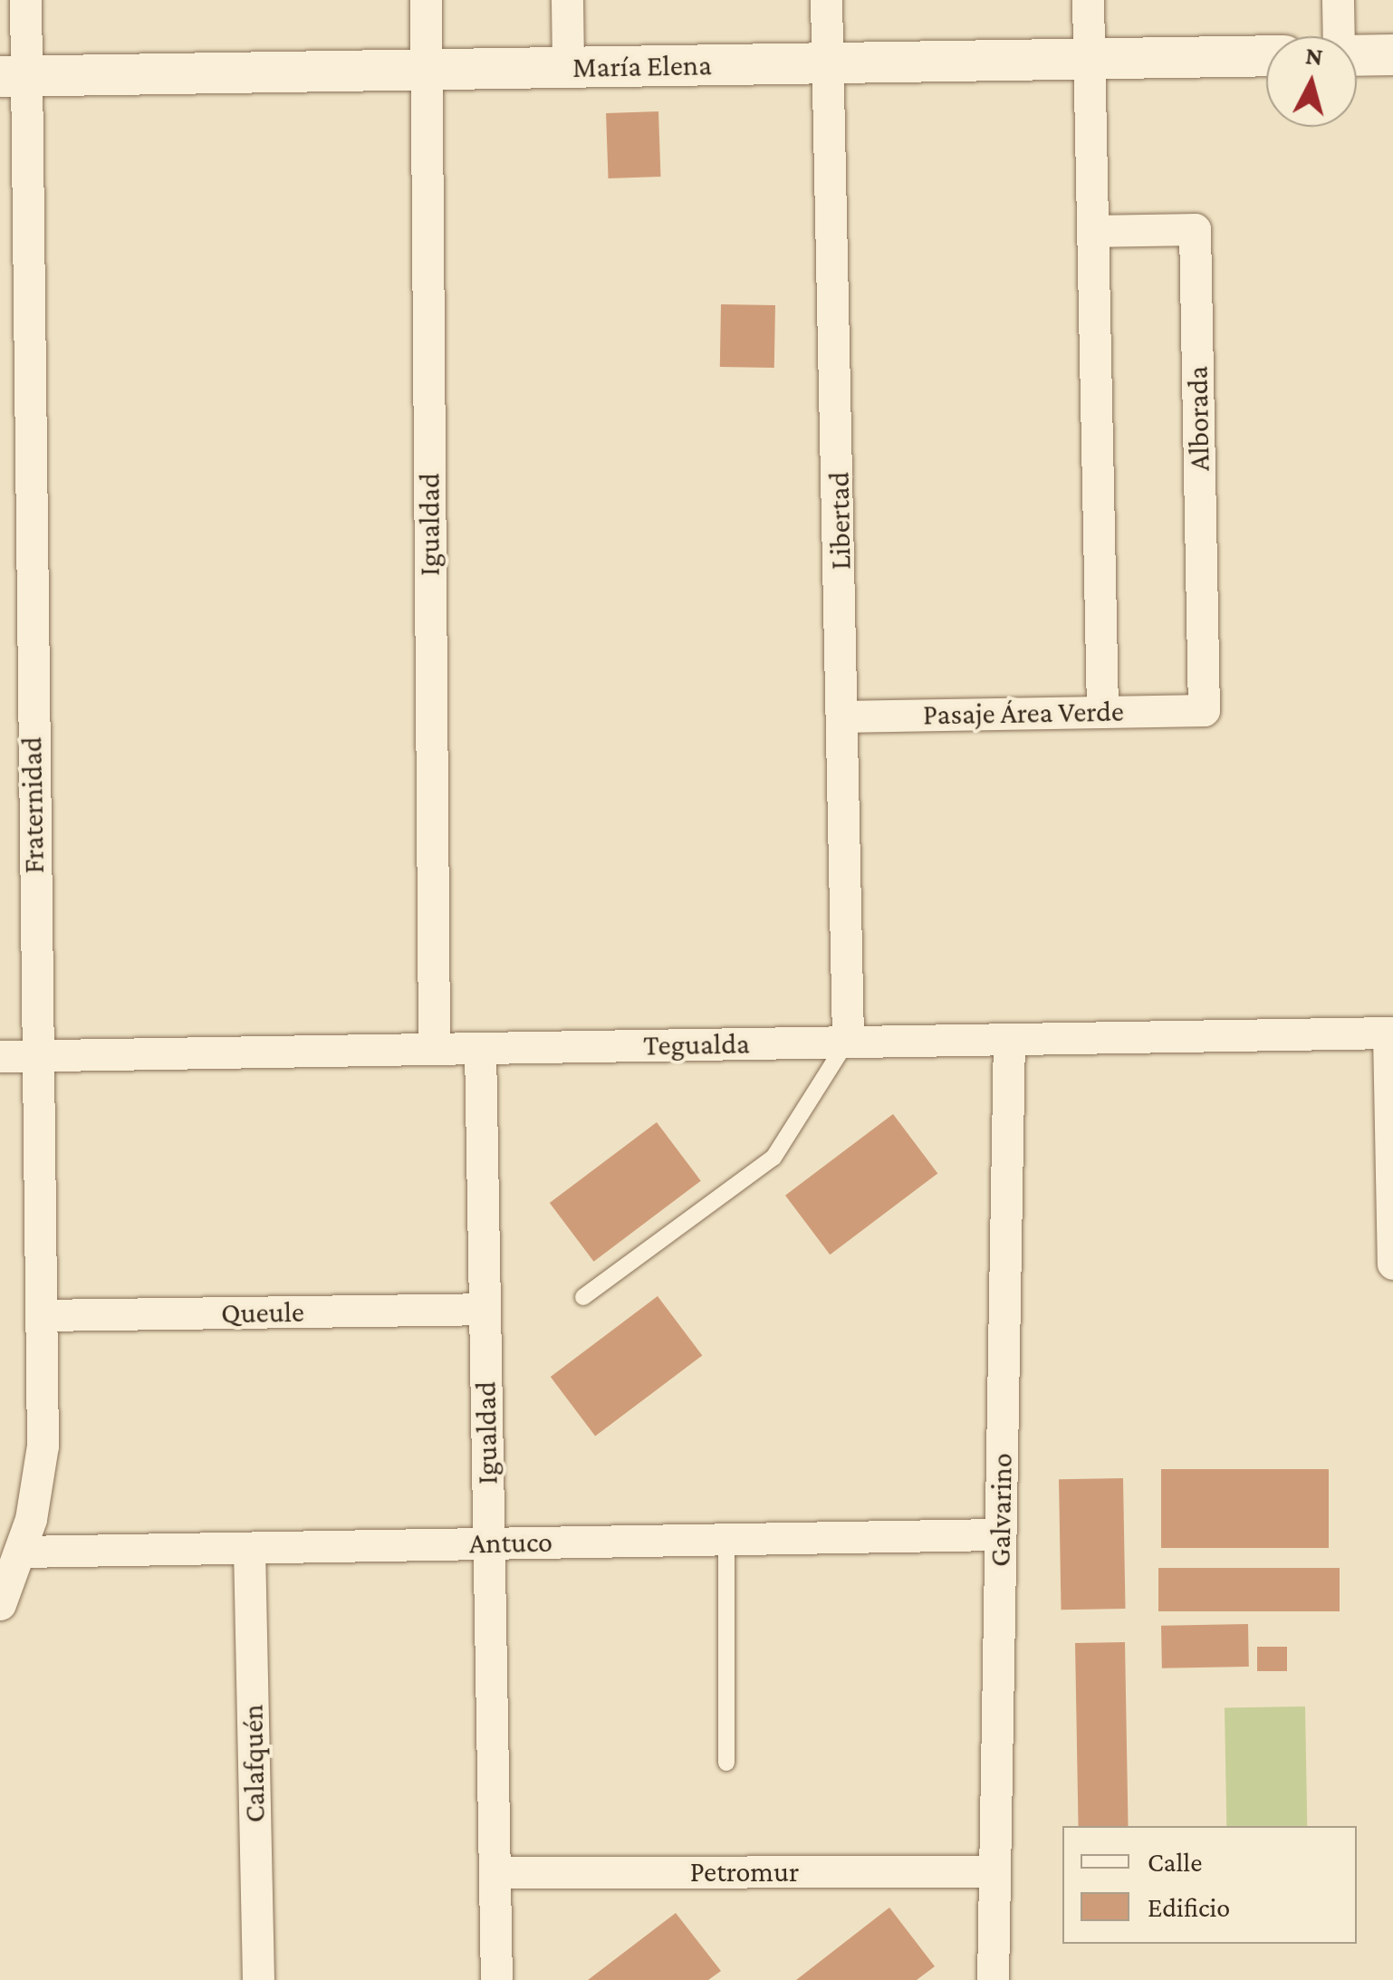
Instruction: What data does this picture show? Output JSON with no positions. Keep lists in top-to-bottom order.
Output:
{
  "streets": {
    "street": [
      "María Elena",
      "Alborada",
      "Libertad",
      "Igualdad",
      "Pasaje Área Verde",
      "Fraternidad",
      "Tegualda",
      "Queule",
      "Galvarino",
      "Antuco",
      "Calafquén",
      "Petromur"
    ]
  },
  "crossings": [
    ["María Elena", "Libertad"],
    ["María Elena", "Igualdad"],
    ["María Elena", "Fraternidad"],
    ["Alborada", "Pasaje Área Verde"],
    ["Libertad", "Pasaje Área Verde"],
    ["Libertad", "Tegualda"],
    ["Igualdad", "Tegualda"],
    ["Igualdad", "Queule"],
    ["Igualdad", "Antuco"],
    ["Igualdad", "Petromur"],
    ["Fraternidad", "Tegualda"],
    ["Fraternidad", "Queule"],
    ["Fraternidad", "Antuco"],
    ["Tegualda", "Galvarino"],
    ["Galvarino", "Antuco"],
    ["Galvarino", "Petromur"],
    ["Antuco", "Calafquén"]
  ],
  "legend": ["Calle", "Edificio"],
  "north": "top"
}
